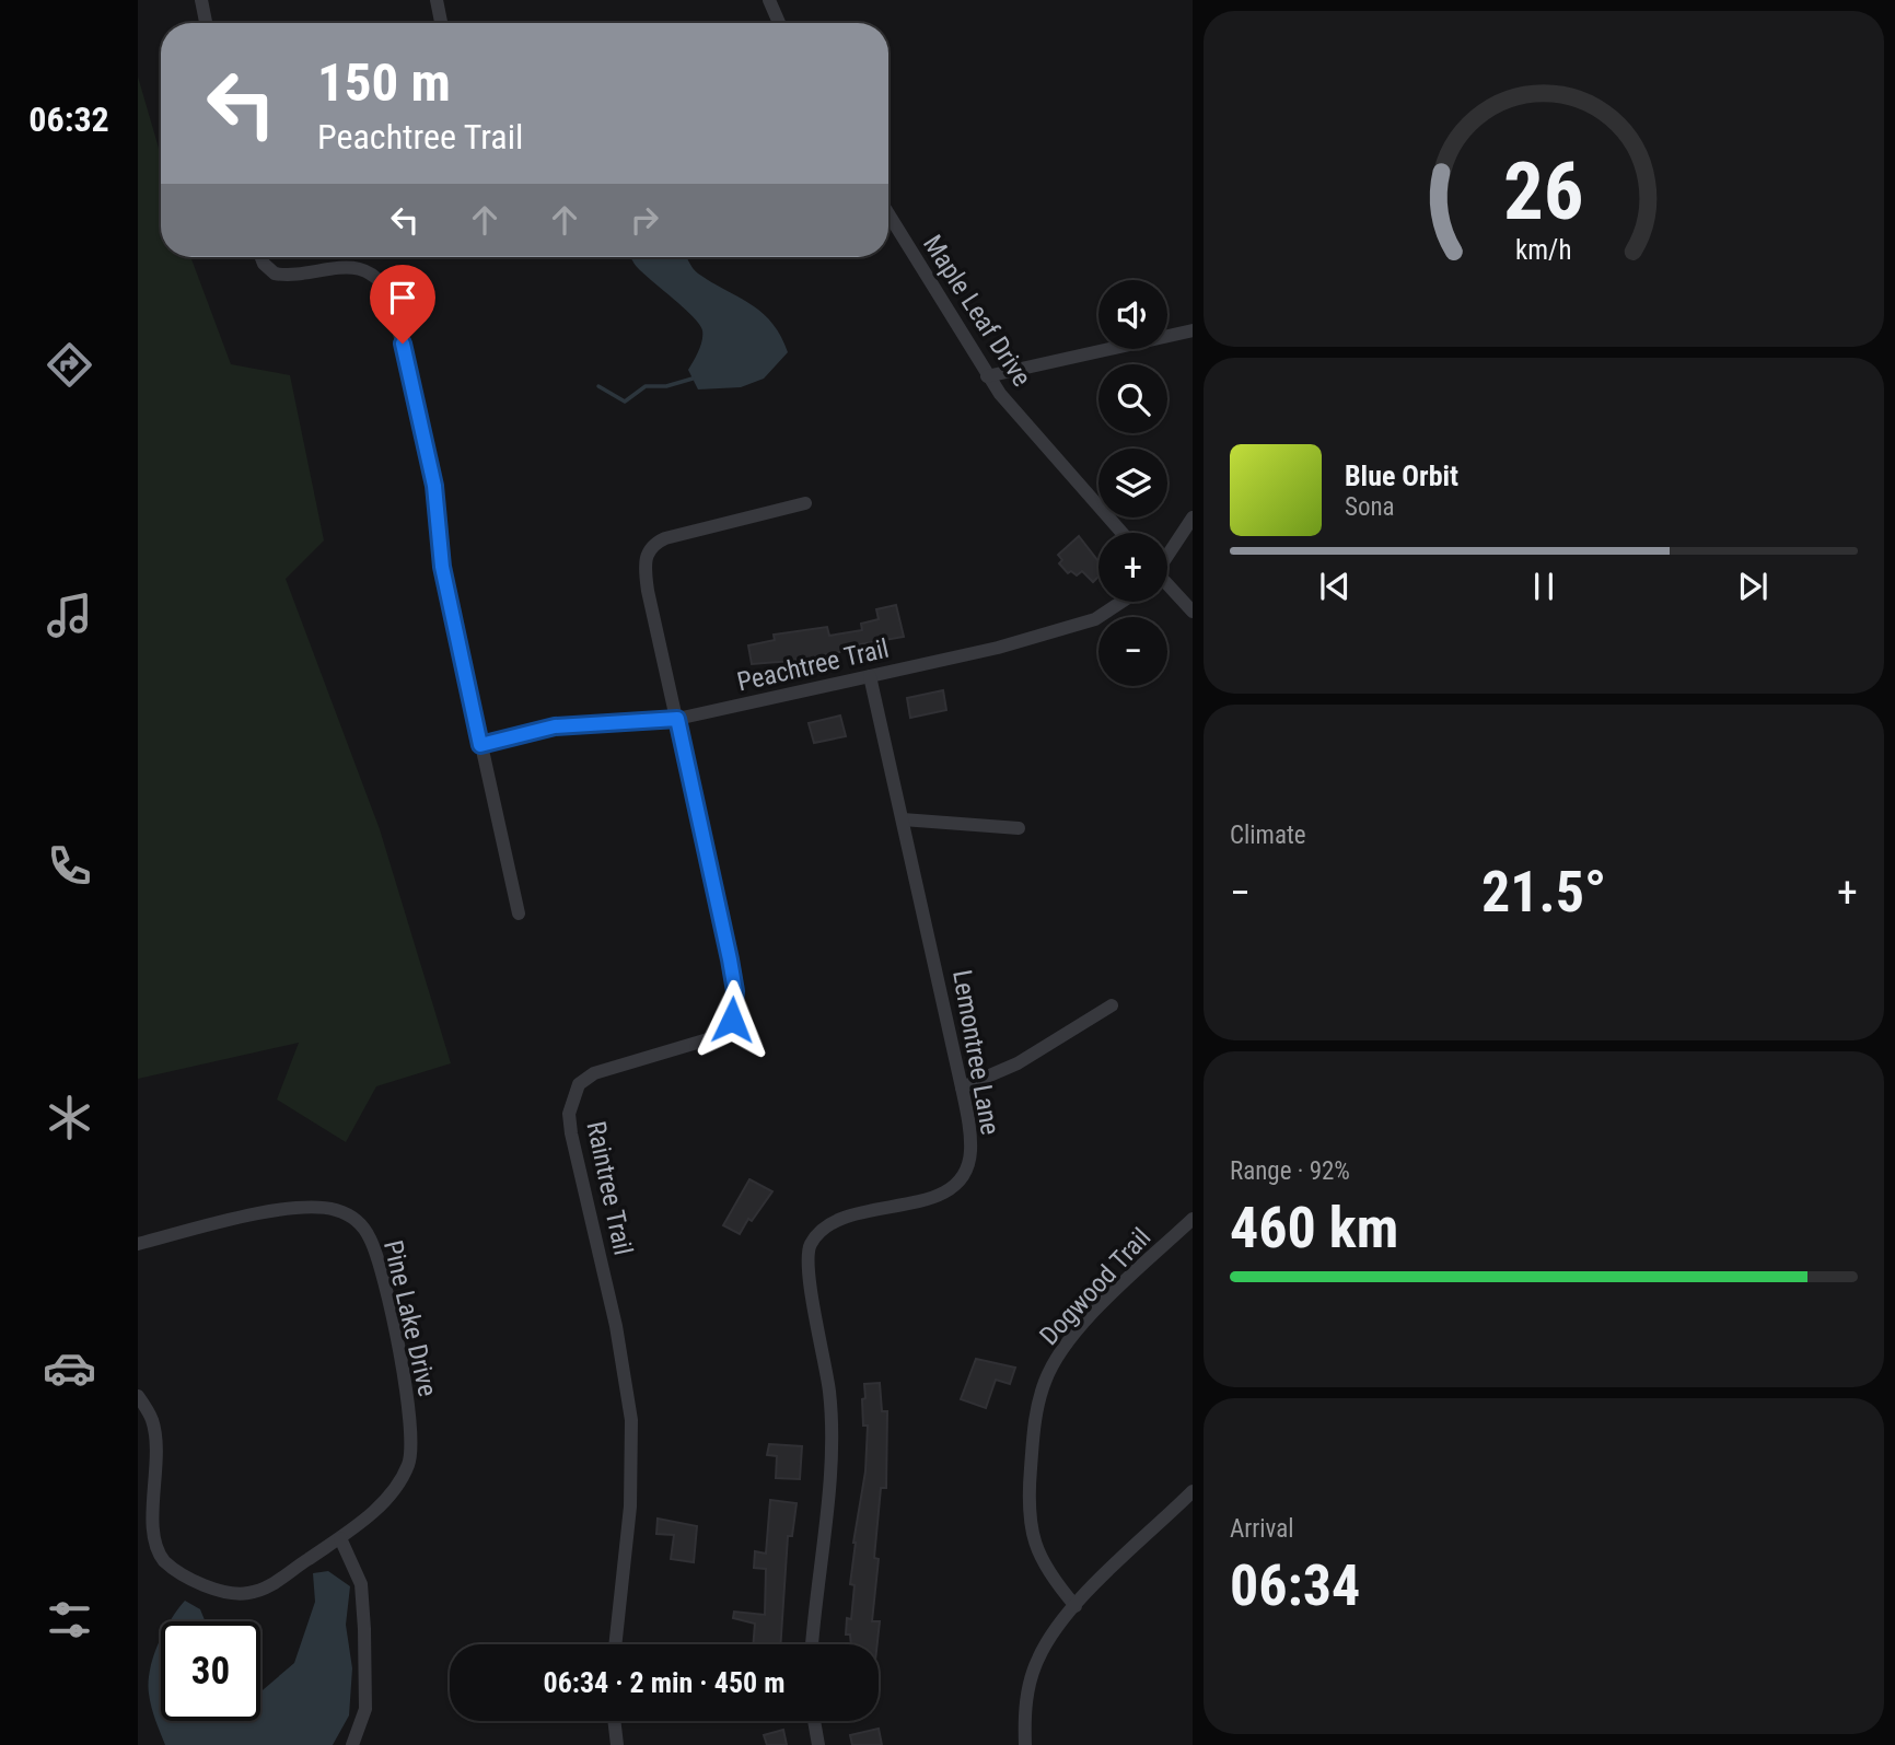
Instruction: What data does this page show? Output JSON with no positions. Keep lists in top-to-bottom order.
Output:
{
  "streets": {
    "street": [
      "Maple Leaf Drive",
      "Peachtree Trail",
      "Lemontree Lane",
      "Raintree Trail",
      "Dogwood Trail",
      "Pine Lake Drive"
    ]
  },
  "crossings": [
    ["Peachtree Trail", "Lemontree Lane"],
    ["Peachtree Trail", "Raintree Trail"]
  ],
  "page": {
    "tabs": "06:32",
    "turn": ["150 m", "Peachtree Trail"],
    "map_buttons": ["+", "−"],
    "song": ["Blue Orbit", "Sona"],
    "tile": [
      "Climate",
      ["Range · 92%", "460 km"],
      ["Arrival", "06:34"]
    ],
    "heat": ["−", "21.5°", "+"],
    "limit": "30",
    "trip": "06:34 · 2 min · 450 m",
    "gauge": ["26", "km/h"]
  }
}
